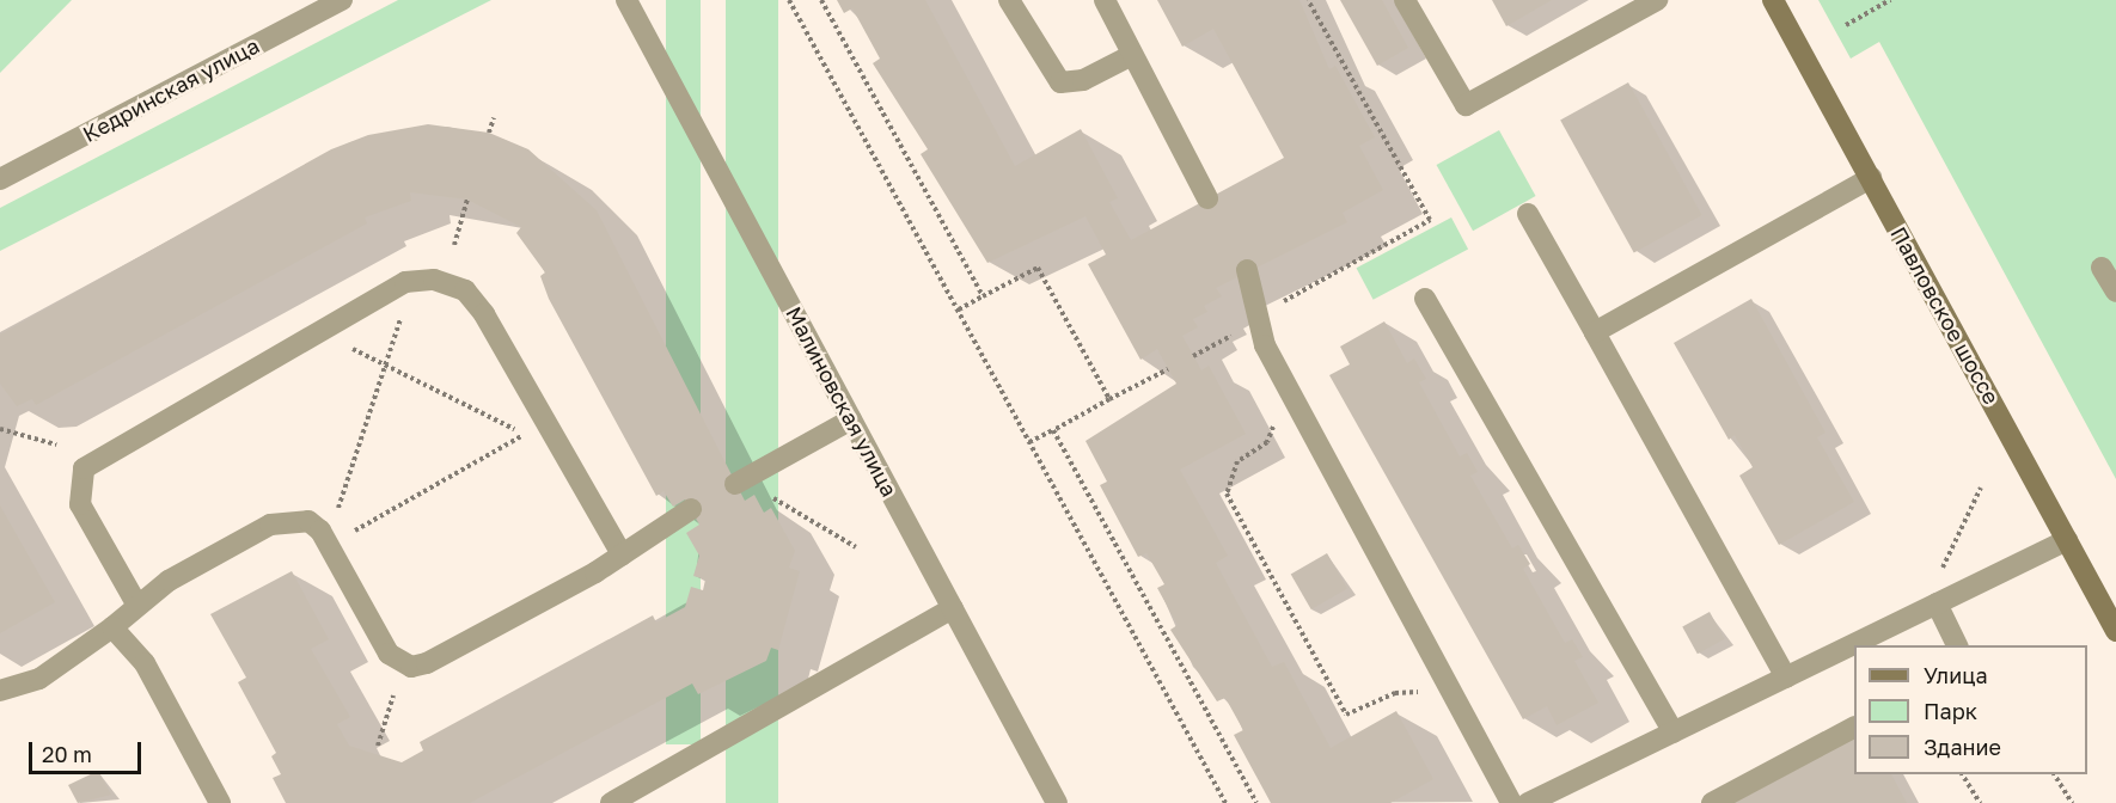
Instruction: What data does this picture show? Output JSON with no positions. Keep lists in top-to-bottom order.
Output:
{
  "streets": {
    "main road": ["Павловское шоссе"],
    "street": ["Кедринская улица", "Малиновская улица"]
  },
  "legend": ["Улица", "Парк", "Здание"],
  "scale_bar": "20 m"
}
